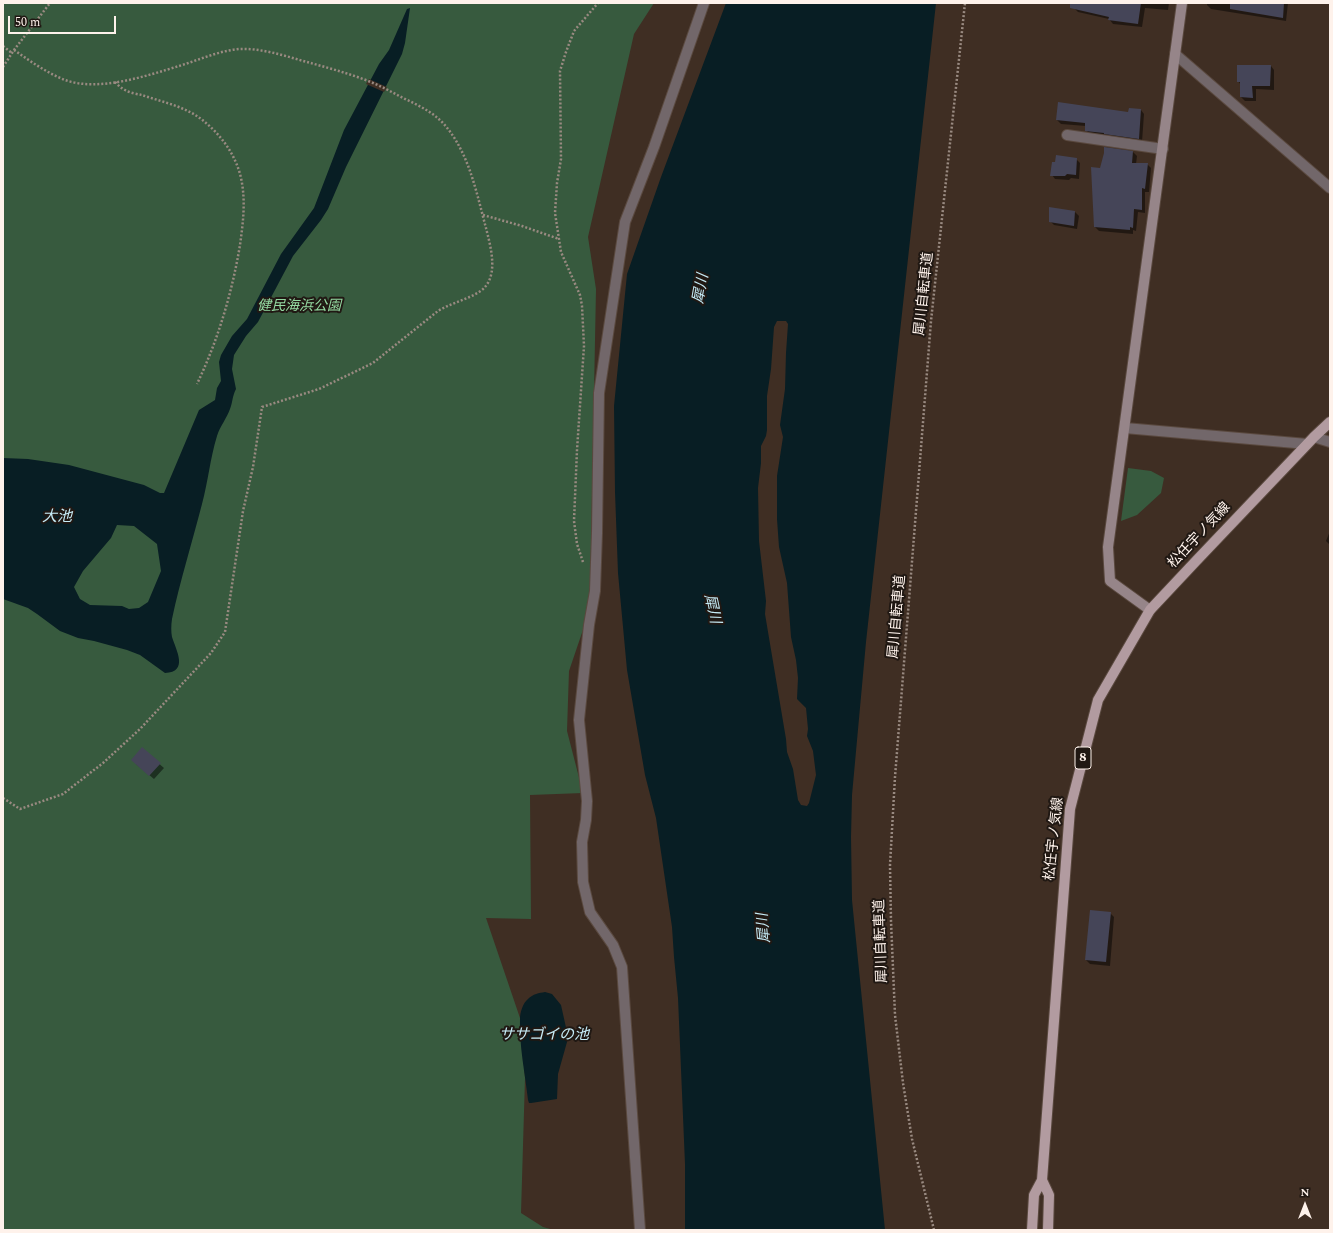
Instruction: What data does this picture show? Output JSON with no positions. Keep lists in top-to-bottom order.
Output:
{
  "streets": {
    "main road": ["松任宇ノ気線", "8"],
    "path": ["犀川自転車道"]
  },
  "water": ["犀川", "大池", "ササゴイの池"],
  "parks": ["健民海浜公園"],
  "scale_bar": "50 m",
  "north": "top"
}
